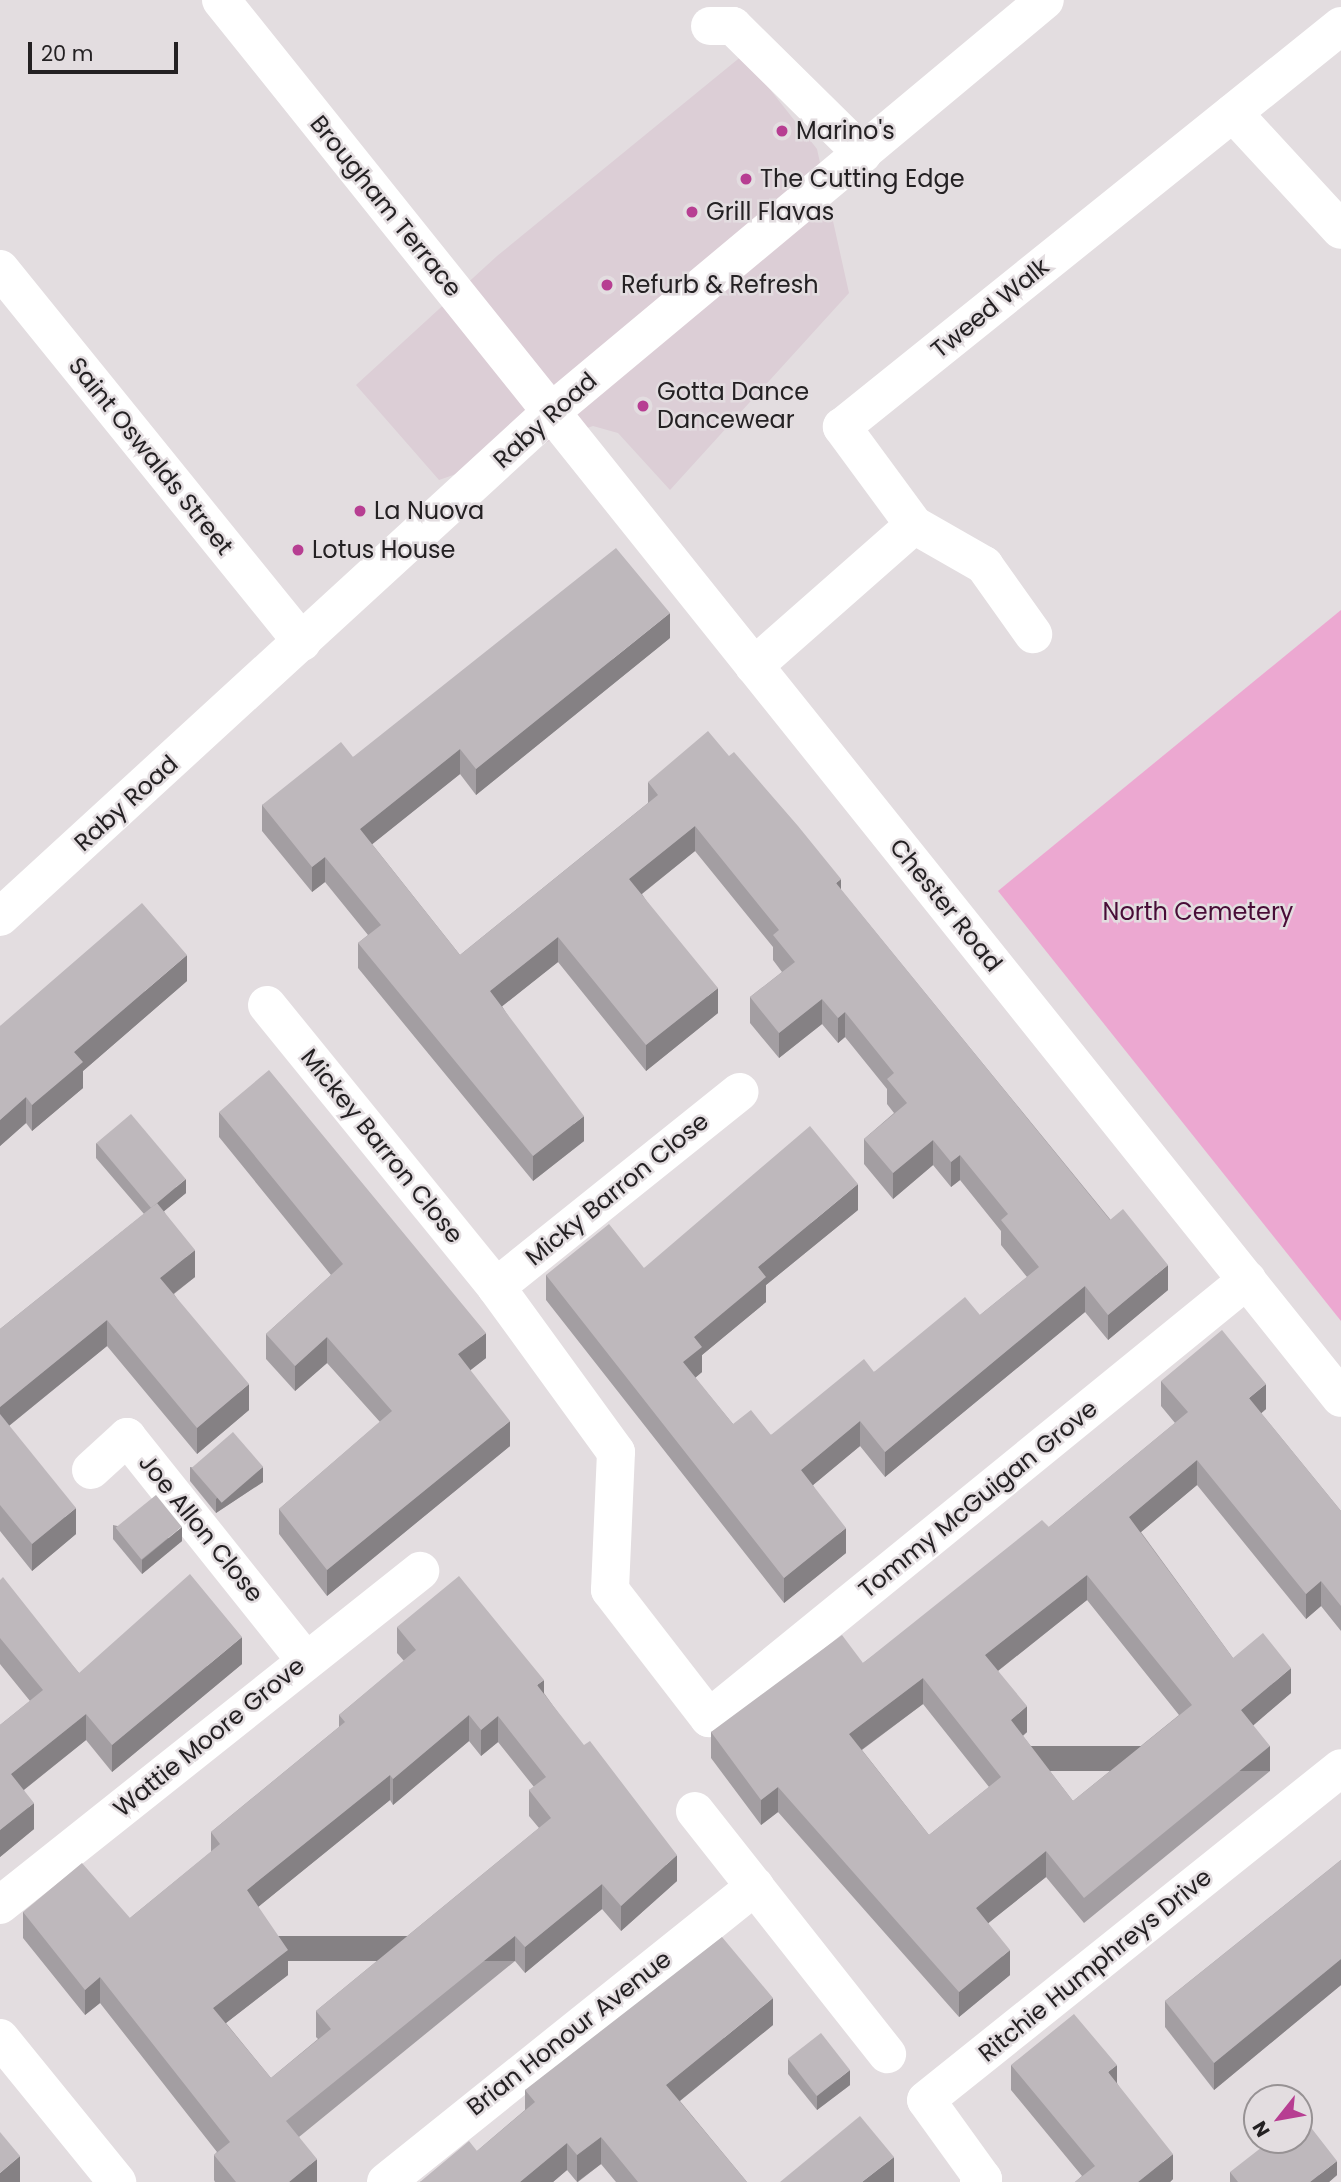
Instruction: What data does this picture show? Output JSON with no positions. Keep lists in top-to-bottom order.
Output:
{
  "streets": {
    "street": [
      "Brougham Terrace",
      "Tweed Walk",
      "Raby Road",
      "Saint Oswalds Street",
      "Chester Road",
      "Mickey Barron Close",
      "Micky Barron Close",
      "Tommy McGuigan Grove",
      "Joe Allon Close",
      "Wattie Moore Grove",
      "Ritchie Humphreys Drive",
      "Brian Honour Avenue"
    ]
  },
  "crossings": [
    ["Brougham Terrace", "Raby Road"],
    ["Brougham Terrace", "Chester Road"],
    ["Raby Road", "Saint Oswalds Street"],
    ["Raby Road", "Chester Road"],
    ["Chester Road", "Tommy McGuigan Grove"],
    ["Mickey Barron Close", "Micky Barron Close"],
    ["Mickey Barron Close", "Tommy McGuigan Grove"],
    ["Joe Allon Close", "Wattie Moore Grove"]
  ],
  "parks": ["North Cemetery"],
  "places": [
    "Marino's",
    "The Cutting Edge",
    "Grill Flavas",
    "Refurb & Refresh",
    "Gotta Dance Dancewear",
    "La Nuova",
    "Lotus House"
  ],
  "scale_bar": "20 m",
  "north": "bottom left"
}
